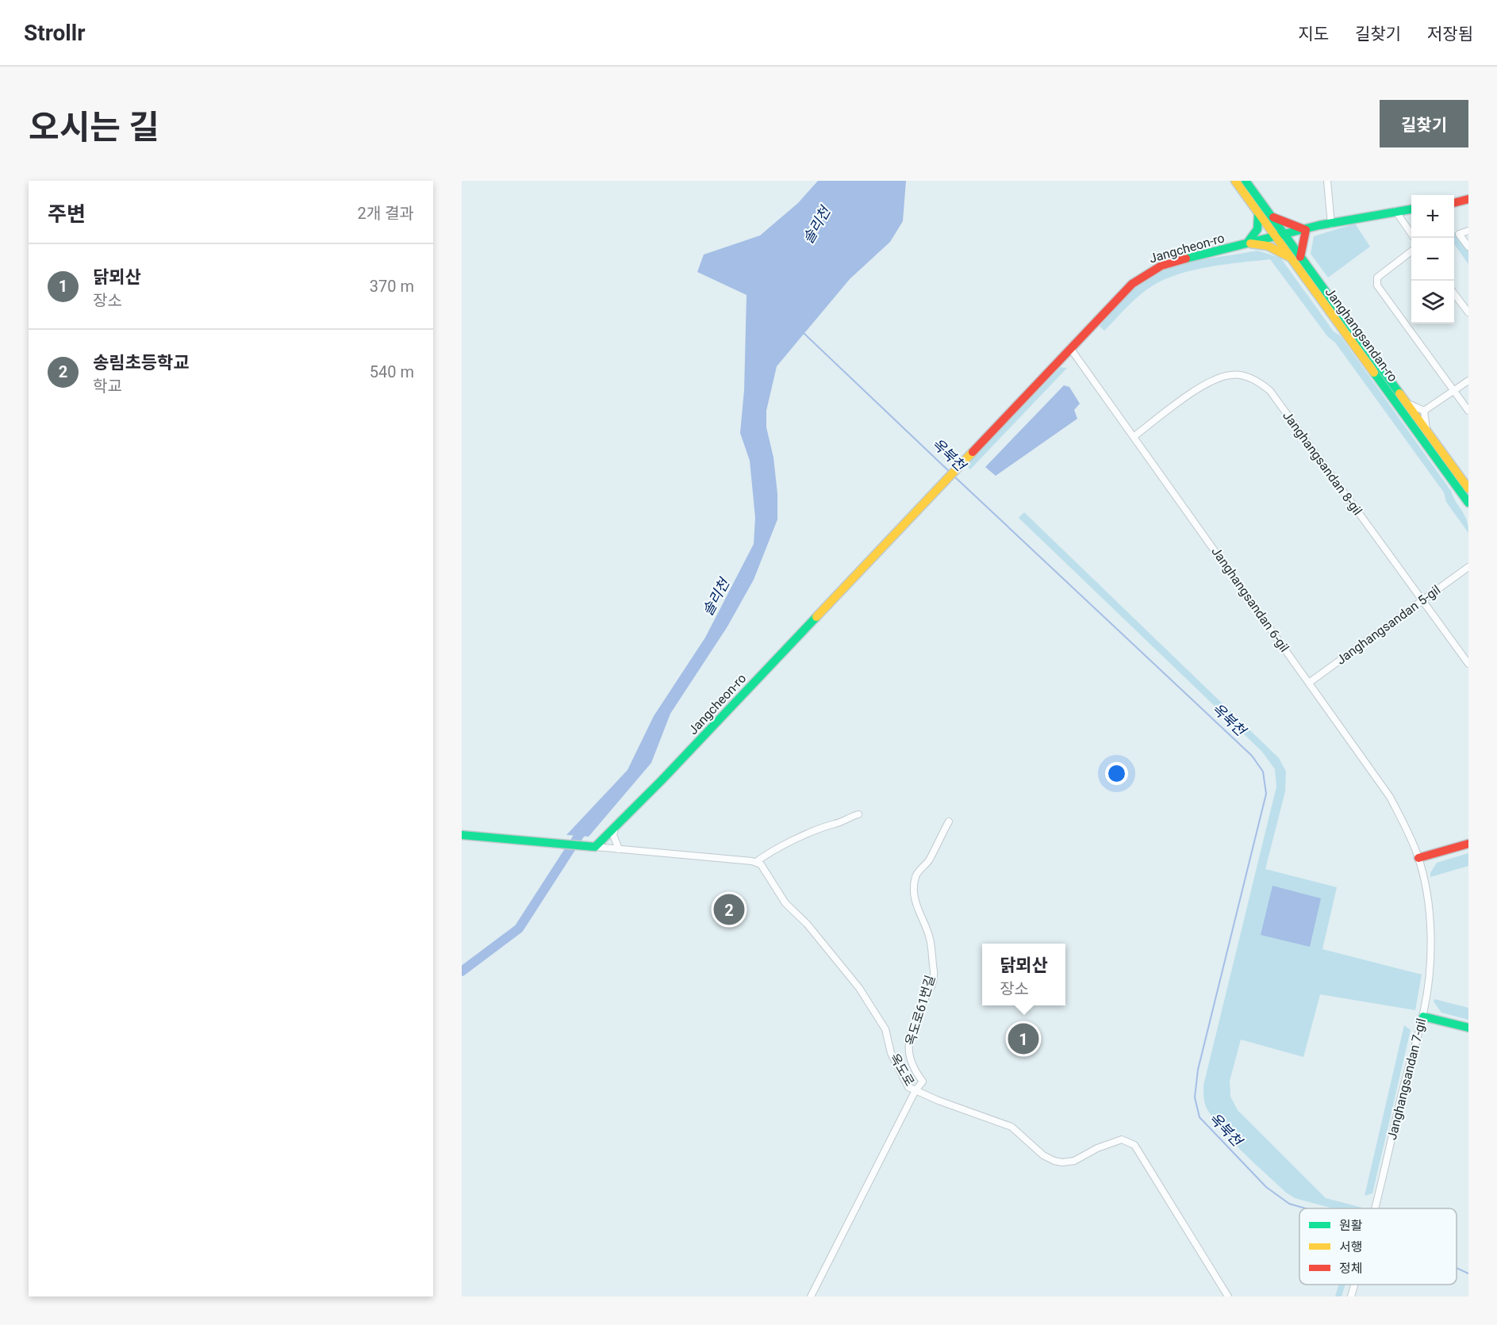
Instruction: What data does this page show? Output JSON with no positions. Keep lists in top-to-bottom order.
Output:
{
  "streets": {
    "main road": ["Jangcheon-ro", "Janghangsandan-ro"],
    "street": [
      "Janghangsandan 8-gil",
      "Janghangsandan 6-gil",
      "Janghangsandan 5-gil",
      "옥도로61번길",
      "옥도로",
      "Janghangsandan 7-gil"
    ]
  },
  "crossings": [
    ["Jangcheon-ro", "Janghangsandan-ro"],
    ["Jangcheon-ro", "Janghangsandan 6-gil"],
    ["Janghangsandan 8-gil", "Janghangsandan 6-gil"],
    ["Janghangsandan 8-gil", "Janghangsandan 5-gil"],
    ["Janghangsandan 6-gil", "Janghangsandan 5-gil"],
    ["Janghangsandan 6-gil", "Janghangsandan 7-gil"],
    ["옥도로61번길", "옥도로"]
  ],
  "water": ["솔리천", "옥북천"],
  "legend": ["원활", "서행", "정체"],
  "page": {
    "header": "Strollr",
    "nav": ["지도", "길찾기", "저장됨"],
    "title": "오시는 길",
    "buttons": "길찾기",
    "heading": ["주변", "2개 결과"],
    "map_buttons": ["+", "−"],
    "list": [
      {
        "mark": "1",
        "name": "닭뫼산",
        "note": "장소",
        "value": "370 m"
      },
      {
        "mark": "2",
        "name": "송림초등학교",
        "note": "학교",
        "value": "540 m"
      }
    ],
    "pins": ["2", "1"],
    "popup": ["닭뫼산", "장소"]
  }
}
